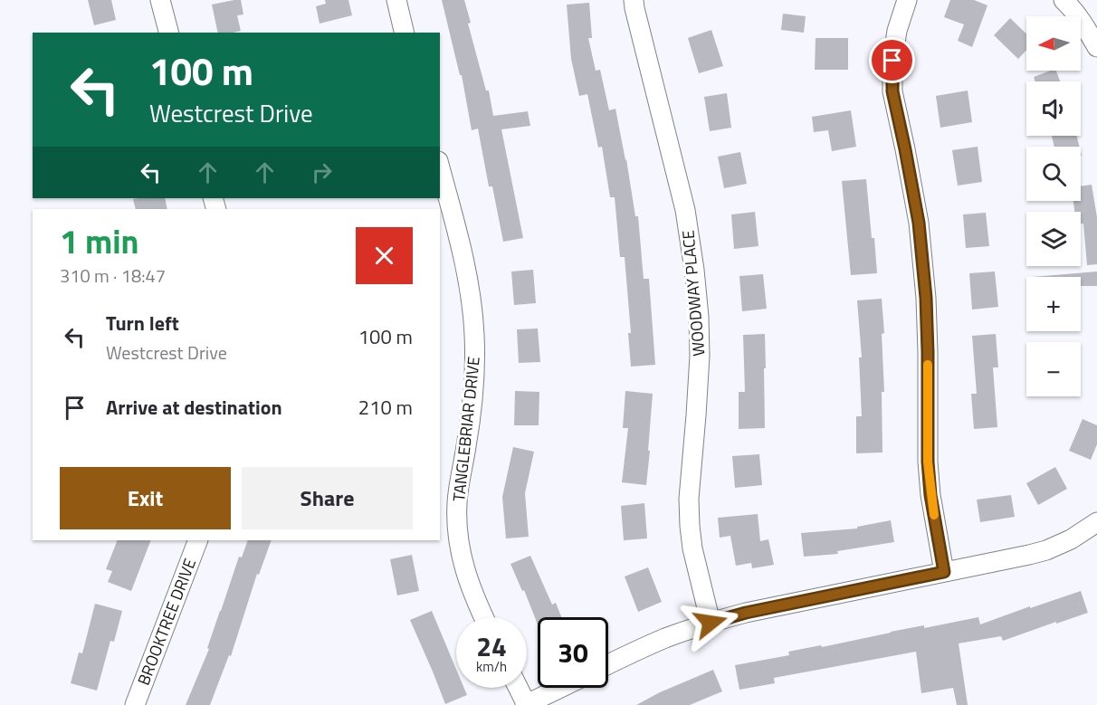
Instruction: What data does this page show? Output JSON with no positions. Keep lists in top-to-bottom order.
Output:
{
  "streets": {
    "street": ["WOODWAY PLACE", "TANGLEBRIAR DRIVE", "BROOKTREE DRIVE"]
  },
  "north": "left",
  "page": {
    "map_buttons": ["+", "−"],
    "turn": ["100 m", "Westcrest Drive"],
    "heading": ["1 min", "310 m · 18:47"],
    "list": [
      {
        "name": "Turn left",
        "note": "Westcrest Drive",
        "value": "100 m"
      },
      {
        "name": "Arrive at destination",
        "value": "210 m"
      }
    ],
    "buttons": ["Exit", "Share"],
    "speed": "24 km/h",
    "limit": "30"
  }
}
